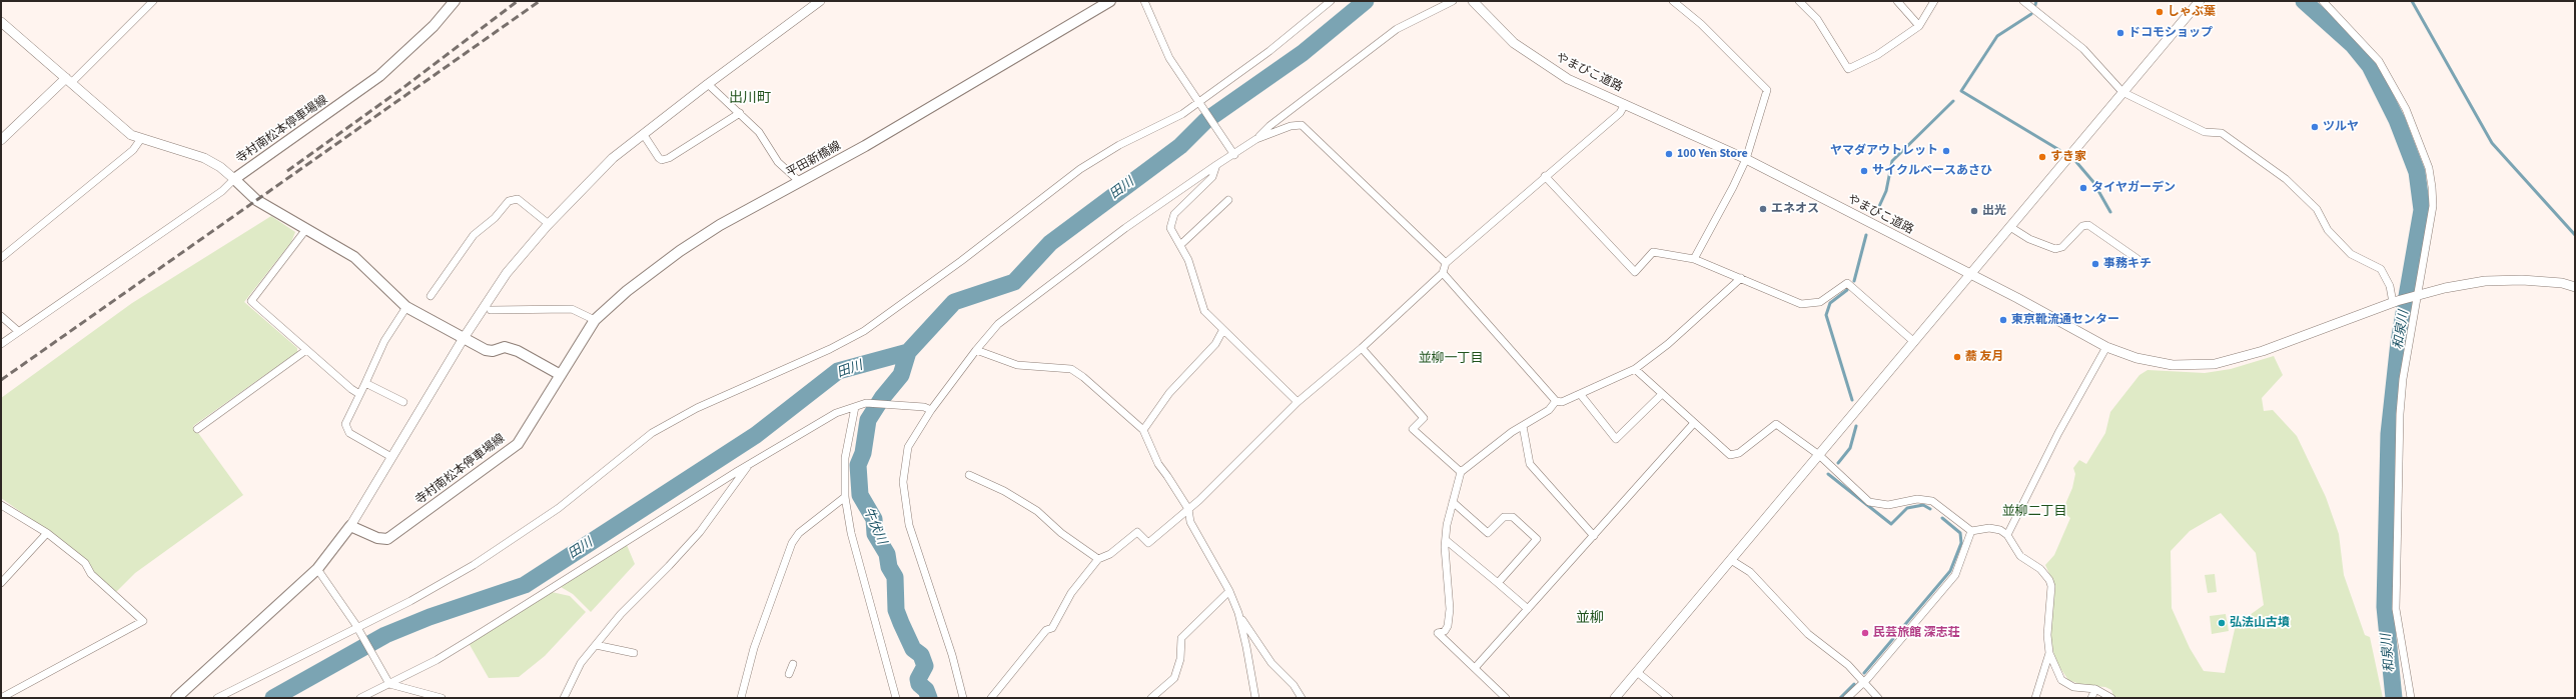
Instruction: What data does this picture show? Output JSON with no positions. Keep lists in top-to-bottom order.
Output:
{
  "streets": {
    "main road": ["寺村南松本停車場線", "平田新橋線"],
    "street": ["やまびこ道路"]
  },
  "crossings": [
    ["寺村南松本停車場線", "平田新橋線"]
  ],
  "districts": [
    "出川町",
    "並柳一丁目",
    "並柳二丁目",
    "並柳"
  ],
  "water": ["田川", "和泉川", "牛伏川"],
  "places": [
    "しゃぶ葉",
    "ドコモショップ",
    "ツルヤ",
    "ヤマダアウトレット",
    "100 Yen Store",
    "すき家",
    "サイクルベースあさひ",
    "タイヤガーデン",
    "エネオス",
    "出光",
    "事務キチ",
    "東京靴流通センター",
    "蕎 友月",
    "弘法山古墳",
    "民芸旅館 深志荘"
  ]
}
